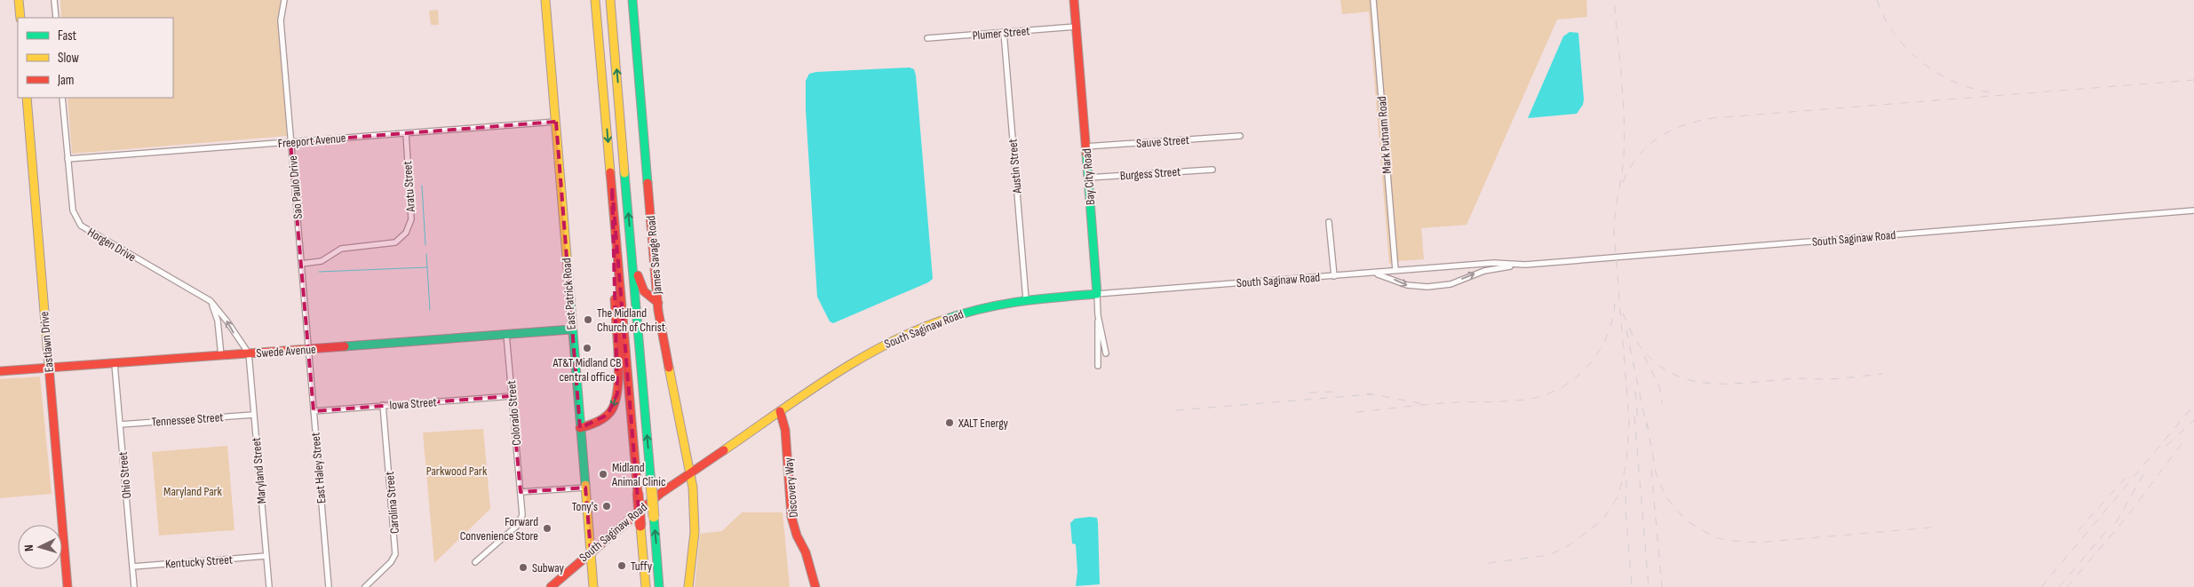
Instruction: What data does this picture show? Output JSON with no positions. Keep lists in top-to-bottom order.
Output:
{
  "streets": {
    "main road": [
      "Bay City Road",
      "South Saginaw Road",
      "James Savage Road",
      "East Patrick Road",
      "Eastlawn Drive",
      "Swede Avenue",
      "Discovery Way"
    ],
    "street": [
      "Plumer Street",
      "Mark Putnam Road",
      "Freeport Avenue",
      "Sauve Street",
      "Austin Street",
      "Burgess Street",
      "Aratu Street",
      "Sao Paulo Drive",
      "Horgen Drive",
      "Iowa Street",
      "Colorado Street",
      "Tennessee Street",
      "East Haley Street",
      "Maryland Street",
      "Ohio Street",
      "Carolina Street",
      "Kentucky Street"
    ]
  },
  "crossings": [
    ["Plumer Street", "Austin Street"],
    ["Plumer Street", "Bay City Road"],
    ["Mark Putnam Road", "South Saginaw Road"],
    ["Freeport Avenue", "Aratu Street"],
    ["Freeport Avenue", "Sao Paulo Drive"],
    ["Freeport Avenue", "Horgen Drive"],
    ["Freeport Avenue", "East Patrick Road"],
    ["Sauve Street", "Bay City Road"],
    ["Austin Street", "South Saginaw Road"],
    ["Burgess Street", "Bay City Road"],
    ["Bay City Road", "South Saginaw Road"],
    ["Aratu Street", "Sao Paulo Drive"],
    ["Sao Paulo Drive", "Swede Avenue"],
    ["Sao Paulo Drive", "East Haley Street"],
    ["South Saginaw Road", "James Savage Road"],
    ["South Saginaw Road", "East Patrick Road"],
    ["South Saginaw Road", "Discovery Way"],
    ["East Patrick Road", "Swede Avenue"],
    ["Eastlawn Drive", "Swede Avenue"],
    ["Swede Avenue", "Colorado Street"],
    ["Swede Avenue", "East Haley Street"],
    ["Swede Avenue", "Maryland Street"],
    ["Swede Avenue", "Ohio Street"],
    ["Iowa Street", "Colorado Street"],
    ["Iowa Street", "East Haley Street"],
    ["Iowa Street", "Carolina Street"],
    ["Tennessee Street", "Maryland Street"],
    ["Tennessee Street", "Ohio Street"],
    ["Maryland Street", "Kentucky Street"],
    ["Ohio Street", "Kentucky Street"]
  ],
  "parks": ["Parkwood Park", "Maryland Park"],
  "places": [
    "The Midland Church of Christ",
    "AT&T Midland CB central office",
    "XALT Energy",
    "Midland Animal Clinic",
    "Tony's",
    "Forward Convenience Store",
    "Tuffy",
    "Subway"
  ],
  "legend": ["Fast", "Slow", "Jam"],
  "north": "left"
}
